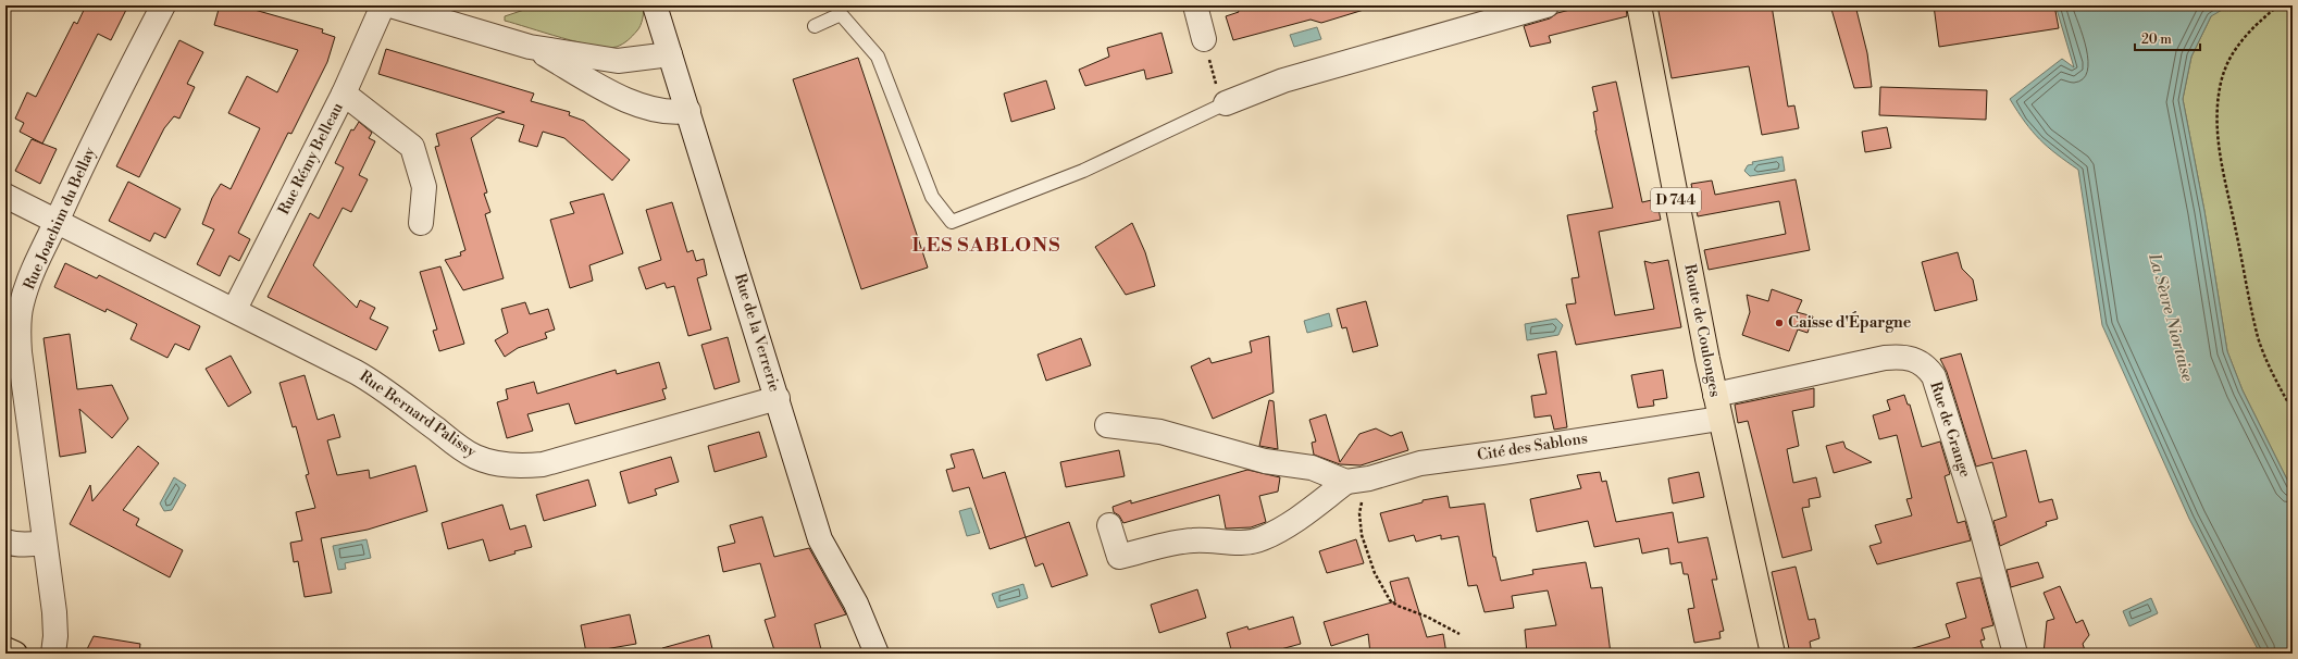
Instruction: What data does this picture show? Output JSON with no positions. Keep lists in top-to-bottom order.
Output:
{
  "streets": {
    "main road": ["D 744", "Route de Coulonges"],
    "street": [
      "Rue Rémy Belleau",
      "Rue Joachim du Bellay",
      "Rue de la Verrerie",
      "Rue Bernard Palissy",
      "Rue de Grange",
      "Cité des Sablons"
    ]
  },
  "crossings": [
    ["Rue Rémy Belleau", "Rue Bernard Palissy"],
    ["Rue Joachim du Bellay", "Rue Bernard Palissy"],
    ["Route de Coulonges", "Rue de Grange"],
    ["Route de Coulonges", "Cité des Sablons"],
    ["Rue de la Verrerie", "Rue Bernard Palissy"]
  ],
  "districts": ["LES SABLONS"],
  "water": ["La Sèvre Niortaise"],
  "places": ["Caisse d'Épargne"],
  "scale_bar": "20 m"
}
